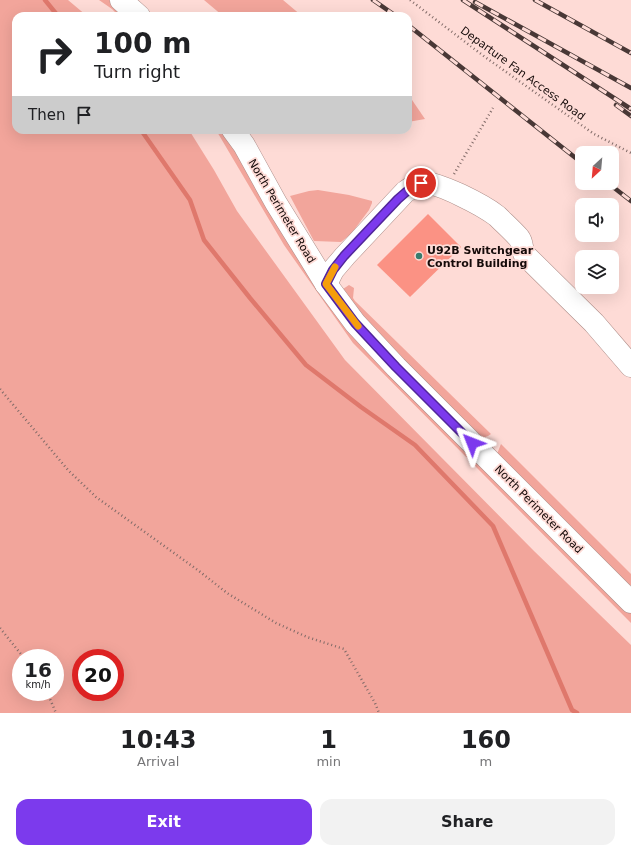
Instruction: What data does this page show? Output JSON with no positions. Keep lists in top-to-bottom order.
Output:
{
  "streets": {
    "lane": ["North Perimeter Road"],
    "path": ["Departure Fan Access Road"]
  },
  "places": ["U92B Switchgear Control Building"],
  "north": "bottom left",
  "page": {
    "turn": ["100 m", "Turn right"],
    "then": "Then",
    "speed": "16 km/h",
    "limit": "20",
    "eta": [
      "10:43",
      "Arrival",
      "1",
      "min",
      "160",
      "m"
    ],
    "buttons": ["Exit", "Share"]
  }
}
